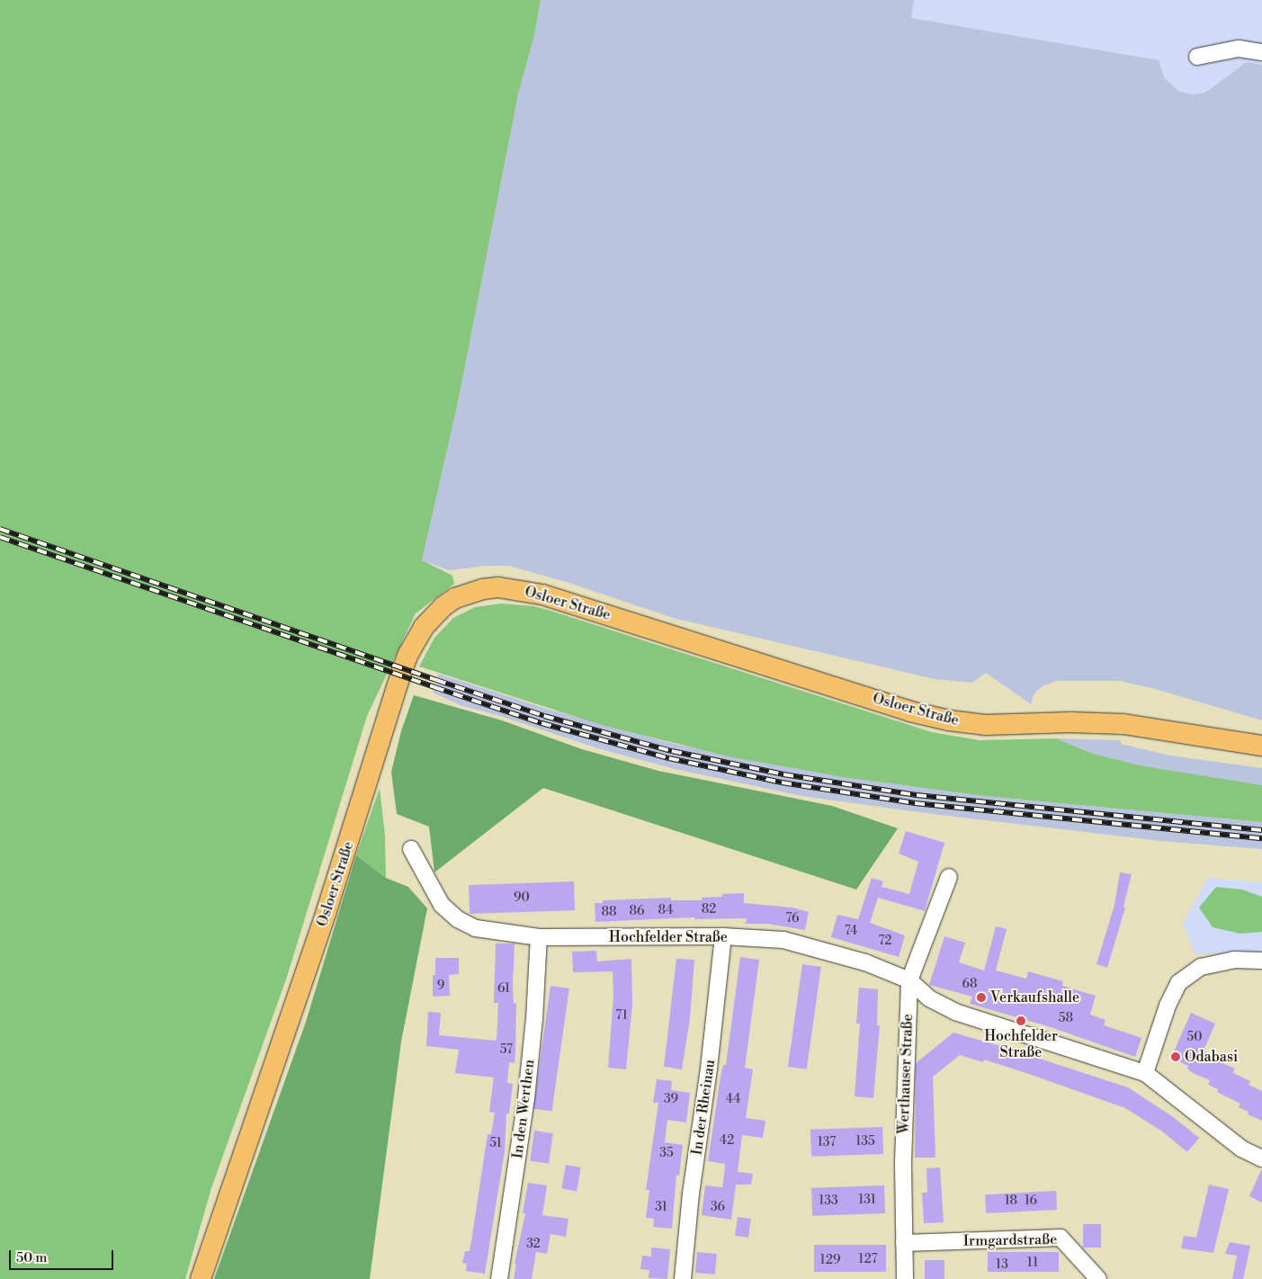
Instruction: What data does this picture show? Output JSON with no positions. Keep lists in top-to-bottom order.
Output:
{
  "streets": {
    "main road": ["Osloer Straße"],
    "street": [
      "Hochfelder Straße",
      "Werthauser Straße",
      "In der Rheinau",
      "In den Werthen",
      "Irmgardstraße"
    ]
  },
  "crossings": [
    ["Hochfelder Straße", "Werthauser Straße"],
    ["Hochfelder Straße", "In der Rheinau"],
    ["Hochfelder Straße", "In den Werthen"],
    ["Werthauser Straße", "Irmgardstraße"]
  ],
  "places": ["Verkaufshalle", "Hochfelder Straße", "Odabasi"],
  "house_numbers": [
    "90",
    "82",
    "84",
    "86",
    "88",
    "76",
    "74",
    "72",
    "68",
    "9",
    "61",
    "71",
    "58",
    "50",
    "57",
    "39",
    "44",
    "42",
    "135",
    "137",
    "51",
    "35",
    "131",
    "133",
    "18",
    "16",
    "31",
    "36",
    "32",
    "127",
    "129",
    "11",
    "13"
  ],
  "scale_bar": "50 m"
}
